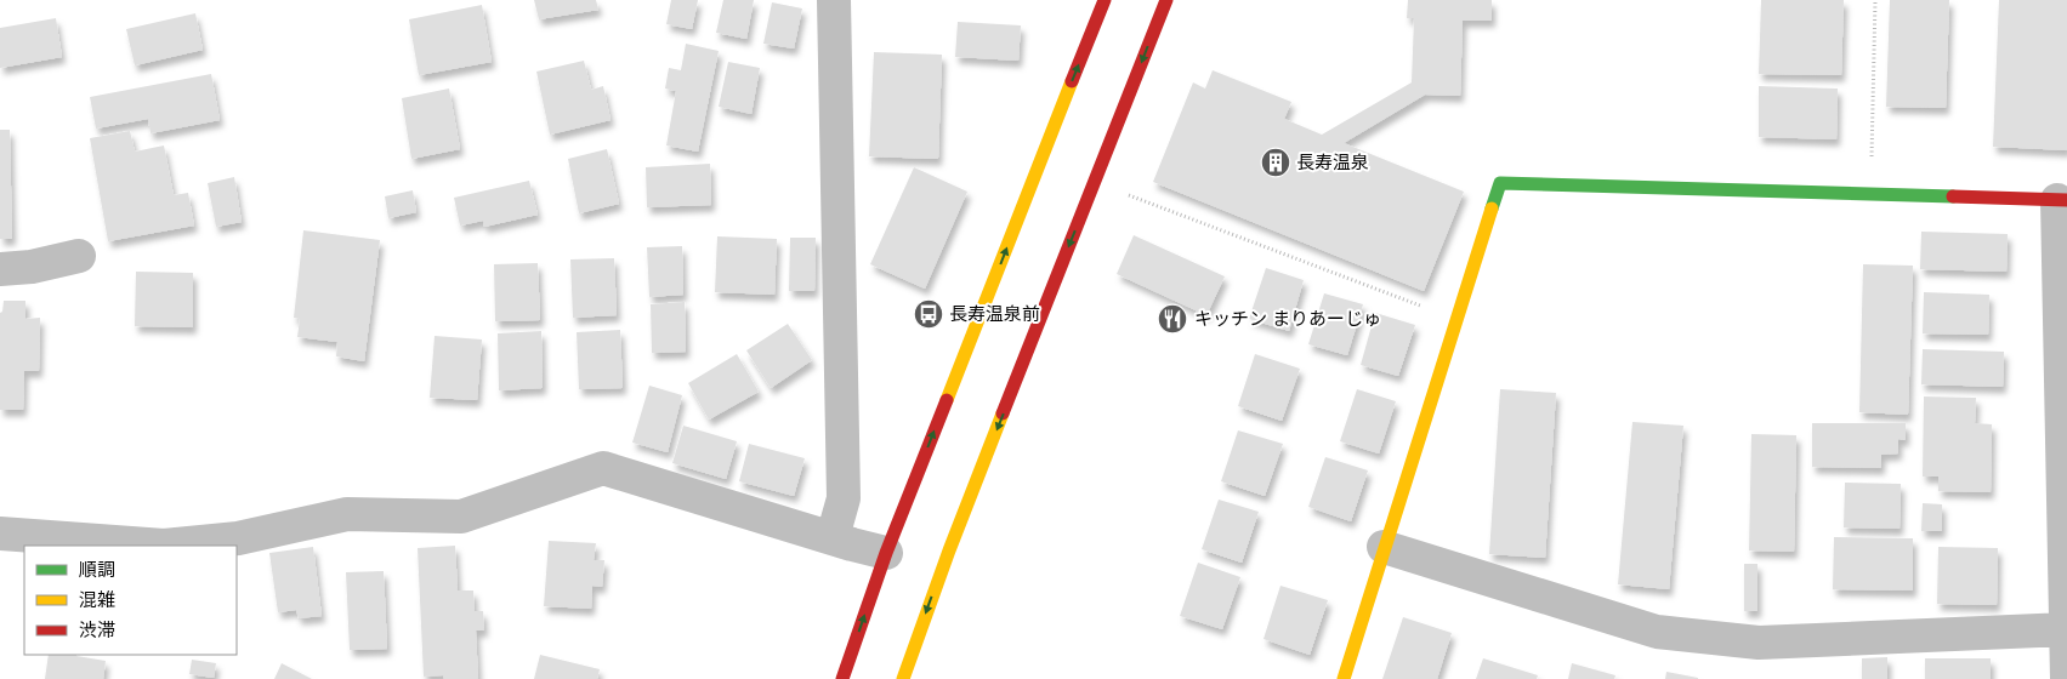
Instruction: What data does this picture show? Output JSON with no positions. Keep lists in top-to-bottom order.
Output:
{
  "places": {
    "building": ["長寿温泉"],
    "bus stop": ["長寿温泉前"],
    "restaurant": ["キッチン まりあーじゅ"]
  },
  "legend": ["順調", "混雑", "渋滞"]
}
